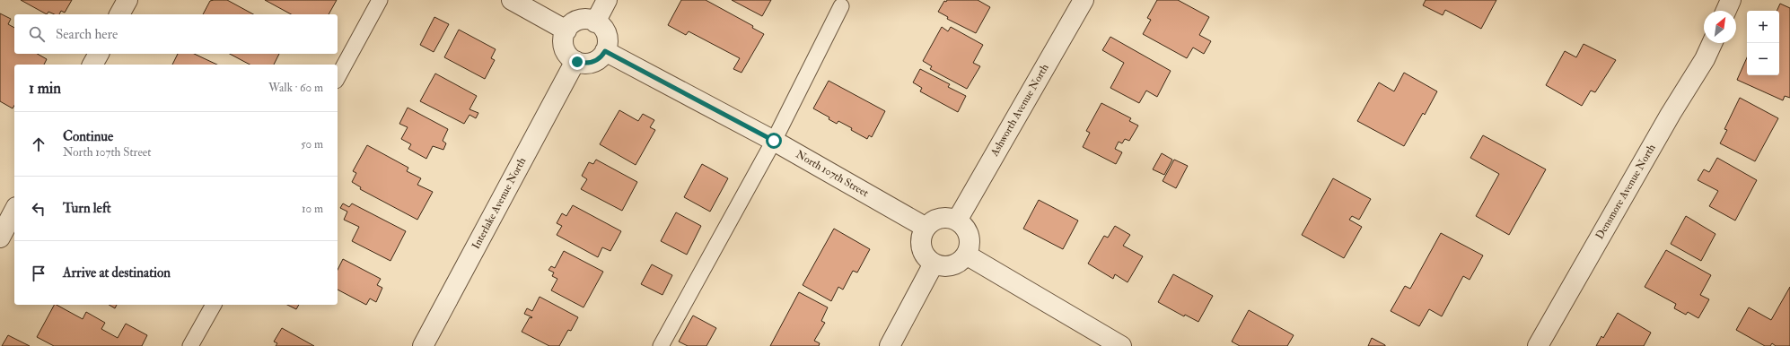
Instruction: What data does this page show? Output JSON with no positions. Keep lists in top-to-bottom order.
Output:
{
  "streets": {
    "street": [
      "Ashworth Avenue North",
      "North 107th Street",
      "Densmore Avenue North",
      "Interlake Avenue North"
    ]
  },
  "crossings": [
    ["Ashworth Avenue North", "North 107th Street"],
    ["North 107th Street", "Interlake Avenue North"]
  ],
  "north": "top right",
  "page": {
    "map_buttons": ["+", "−"],
    "search": "Search here",
    "heading": ["1 min", "Walk · 60 m"],
    "list": [
      ["Continue", "North 107th Street", "50 m"],
      ["Turn left", "10 m"],
      "Arrive at destination"
    ]
  }
}
